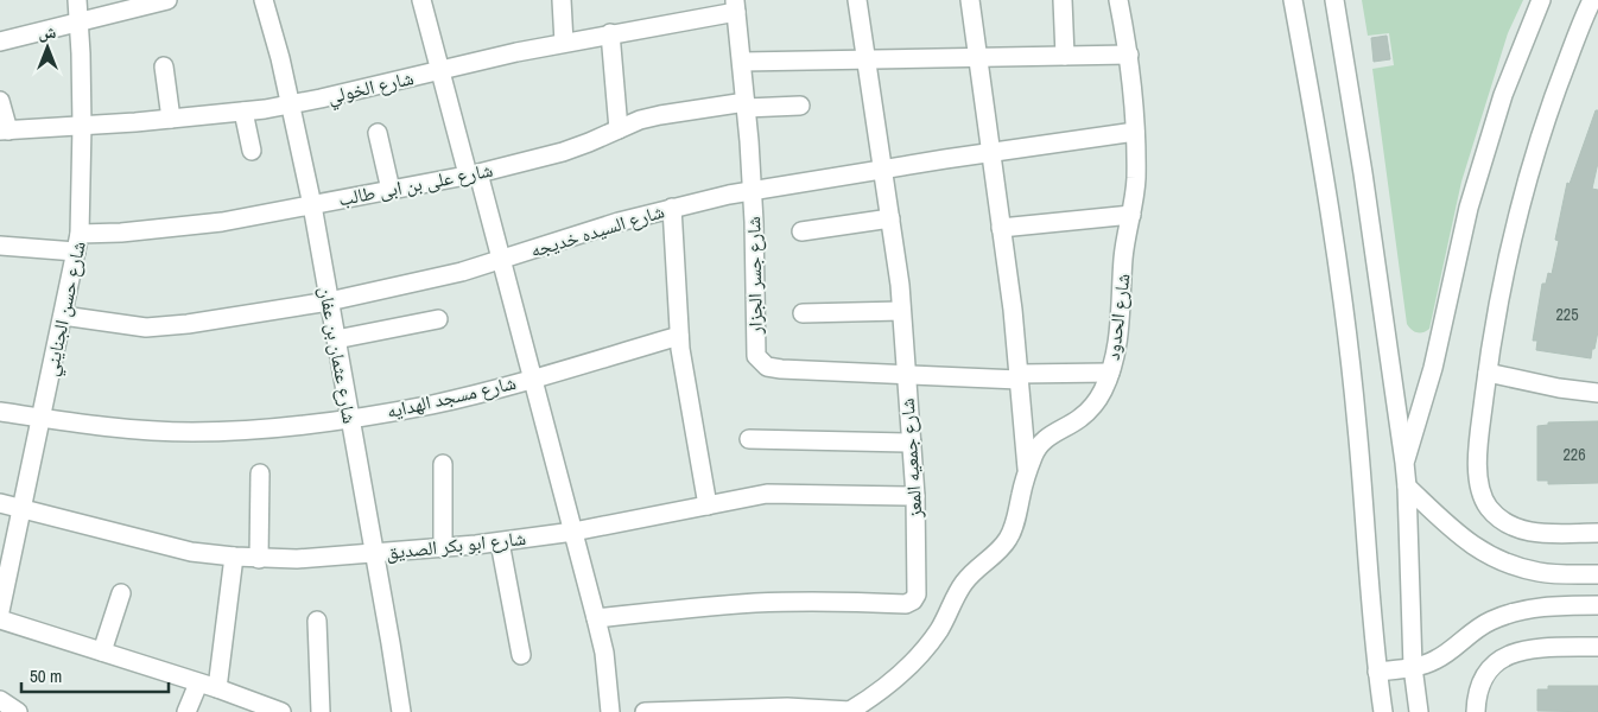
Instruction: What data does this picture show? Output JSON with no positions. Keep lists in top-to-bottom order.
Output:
{
  "streets": {
    "street": [
      "شارع الخولي",
      "شارع على بن ابى طالب",
      "شارع السيده خديجه",
      "شارع جسر الجزار",
      "شارع حسن الجنايني",
      "شارع الحدود",
      "شارع عثمان بن عفان",
      "شارع مسجد الهدايه",
      "شارع جمعيه المعز",
      "شارع ابو بكر الصديق"
    ]
  },
  "crossings": [
    ["شارع الخولي", "شارع جسر الجزار"],
    ["شارع الخولي", "شارع حسن الجنايني"],
    ["شارع الخولي", "شارع عثمان بن عفان"],
    ["شارع على بن ابى طالب", "شارع جسر الجزار"],
    ["شارع على بن ابى طالب", "شارع حسن الجنايني"],
    ["شارع على بن ابى طالب", "شارع عثمان بن عفان"],
    ["شارع السيده خديجه", "شارع جسر الجزار"],
    ["شارع السيده خديجه", "شارع حسن الجنايني"],
    ["شارع السيده خديجه", "شارع الحدود"],
    ["شارع السيده خديجه", "شارع عثمان بن عفان"],
    ["شارع السيده خديجه", "شارع جمعيه المعز"],
    ["شارع جسر الجزار", "شارع الحدود"],
    ["شارع جسر الجزار", "شارع جمعيه المعز"],
    ["شارع حسن الجنايني", "شارع مسجد الهدايه"],
    ["شارع حسن الجنايني", "شارع ابو بكر الصديق"],
    ["شارع عثمان بن عفان", "شارع مسجد الهدايه"],
    ["شارع عثمان بن عفان", "شارع ابو بكر الصديق"],
    ["شارع جمعيه المعز", "شارع ابو بكر الصديق"]
  ],
  "house_numbers": ["225", "226"],
  "scale_bar": "50 m",
  "north": "top"
}
